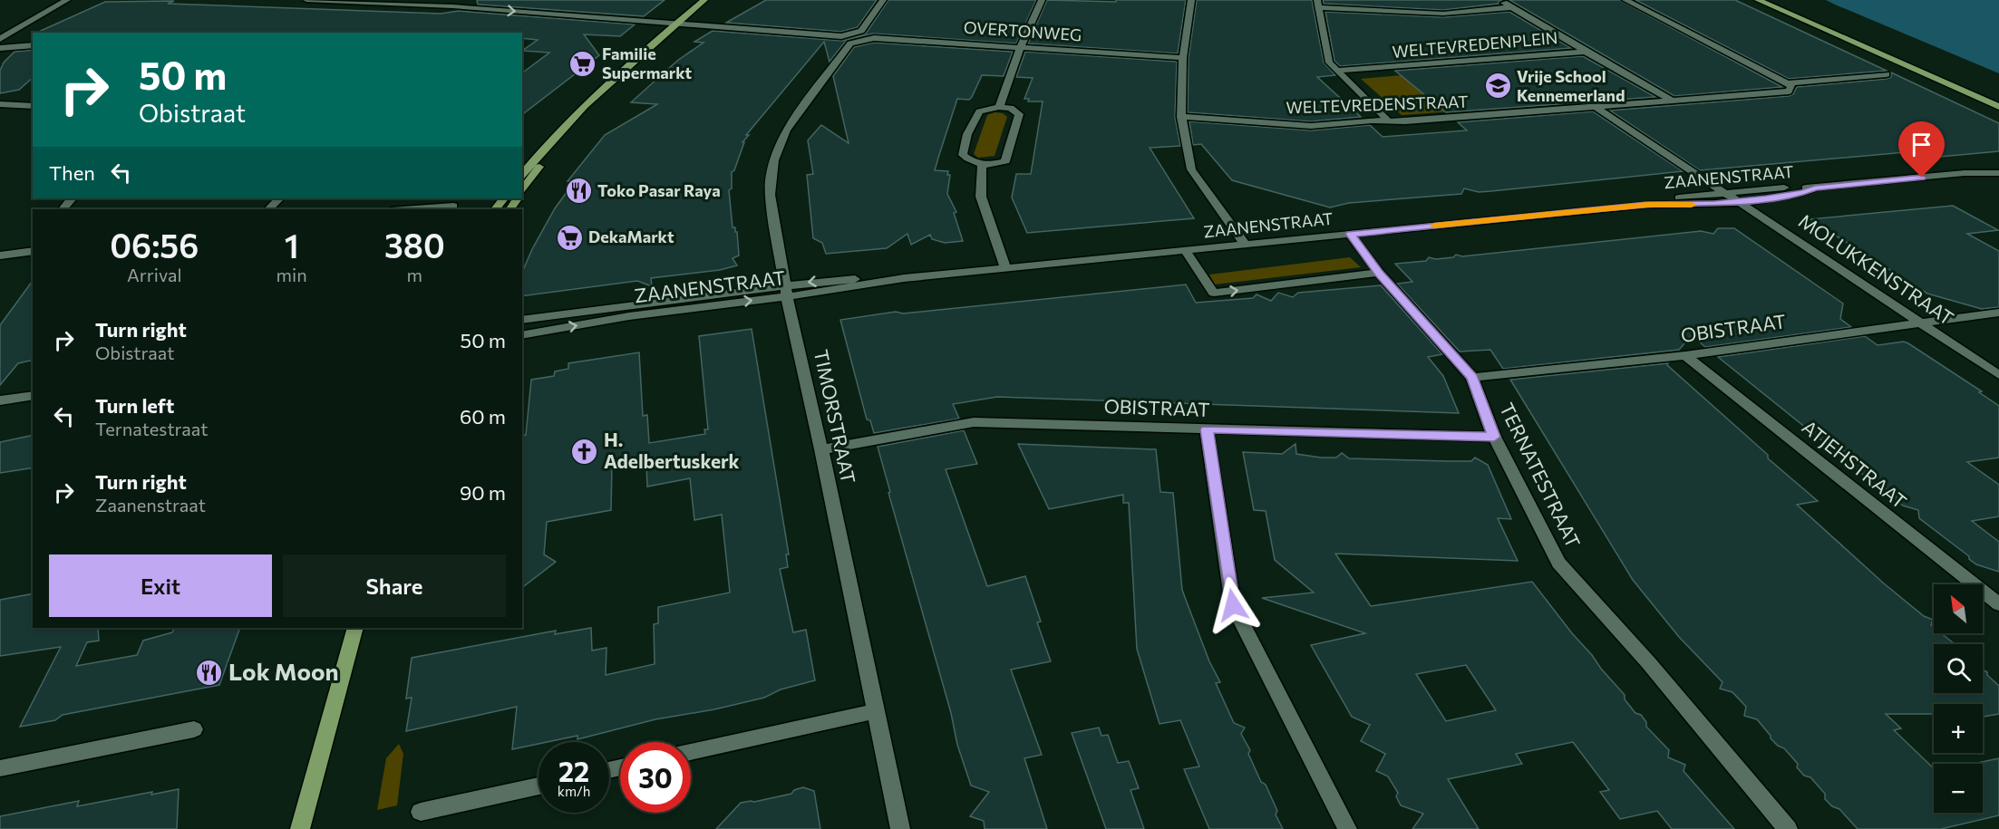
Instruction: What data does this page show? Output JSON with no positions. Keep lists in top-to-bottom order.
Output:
{
  "streets": {
    "street": [
      "OVERTONWEG",
      "WELTEVREDENPLEIN",
      "WELTEVREDENSTRAAT",
      "ZAANENSTRAAT",
      "MOLUKKENSTRAAT",
      "OBISTRAAT",
      "TIMORSTRAAT",
      "ATJEHSTRAAT",
      "TERNATESTRAAT"
    ]
  },
  "crossings": [
    ["OVERTONWEG", "TIMORSTRAAT"],
    ["WELTEVREDENPLEIN", "WELTEVREDENSTRAAT"],
    ["WELTEVREDENSTRAAT", "MOLUKKENSTRAAT"],
    ["ZAANENSTRAAT", "MOLUKKENSTRAAT"],
    ["ZAANENSTRAAT", "TIMORSTRAAT"],
    ["ZAANENSTRAAT", "TERNATESTRAAT"],
    ["MOLUKKENSTRAAT", "OBISTRAAT"],
    ["OBISTRAAT", "TIMORSTRAAT"],
    ["OBISTRAAT", "ATJEHSTRAAT"],
    ["OBISTRAAT", "TERNATESTRAAT"]
  ],
  "one_way": ["OVERTONWEG"],
  "places": {
    "supermarket": ["Familie Supermarkt", "DekaMarkt"],
    "school or university": ["Vrije School Kennemerland"],
    "restaurant": ["Toko Pasar Raya", "Lok Moon"],
    "church": ["H. Adelbertuskerk"]
  },
  "north": "top left",
  "page": {
    "turn": ["50 m", "Obistraat"],
    "then": "Then",
    "eta": [
      "06:56",
      "Arrival",
      "1",
      "min",
      "380",
      "m"
    ],
    "list": [
      {
        "name": "Turn right",
        "note": "Obistraat",
        "value": "50 m"
      },
      {
        "name": "Turn left",
        "note": "Ternatestraat",
        "value": "60 m"
      },
      {
        "name": "Turn right",
        "note": "Zaanenstraat",
        "value": "90 m"
      }
    ],
    "buttons": ["Exit", "Share"],
    "map_buttons": ["+", "−"],
    "speed": "22 km/h",
    "limit": "30"
  }
}
